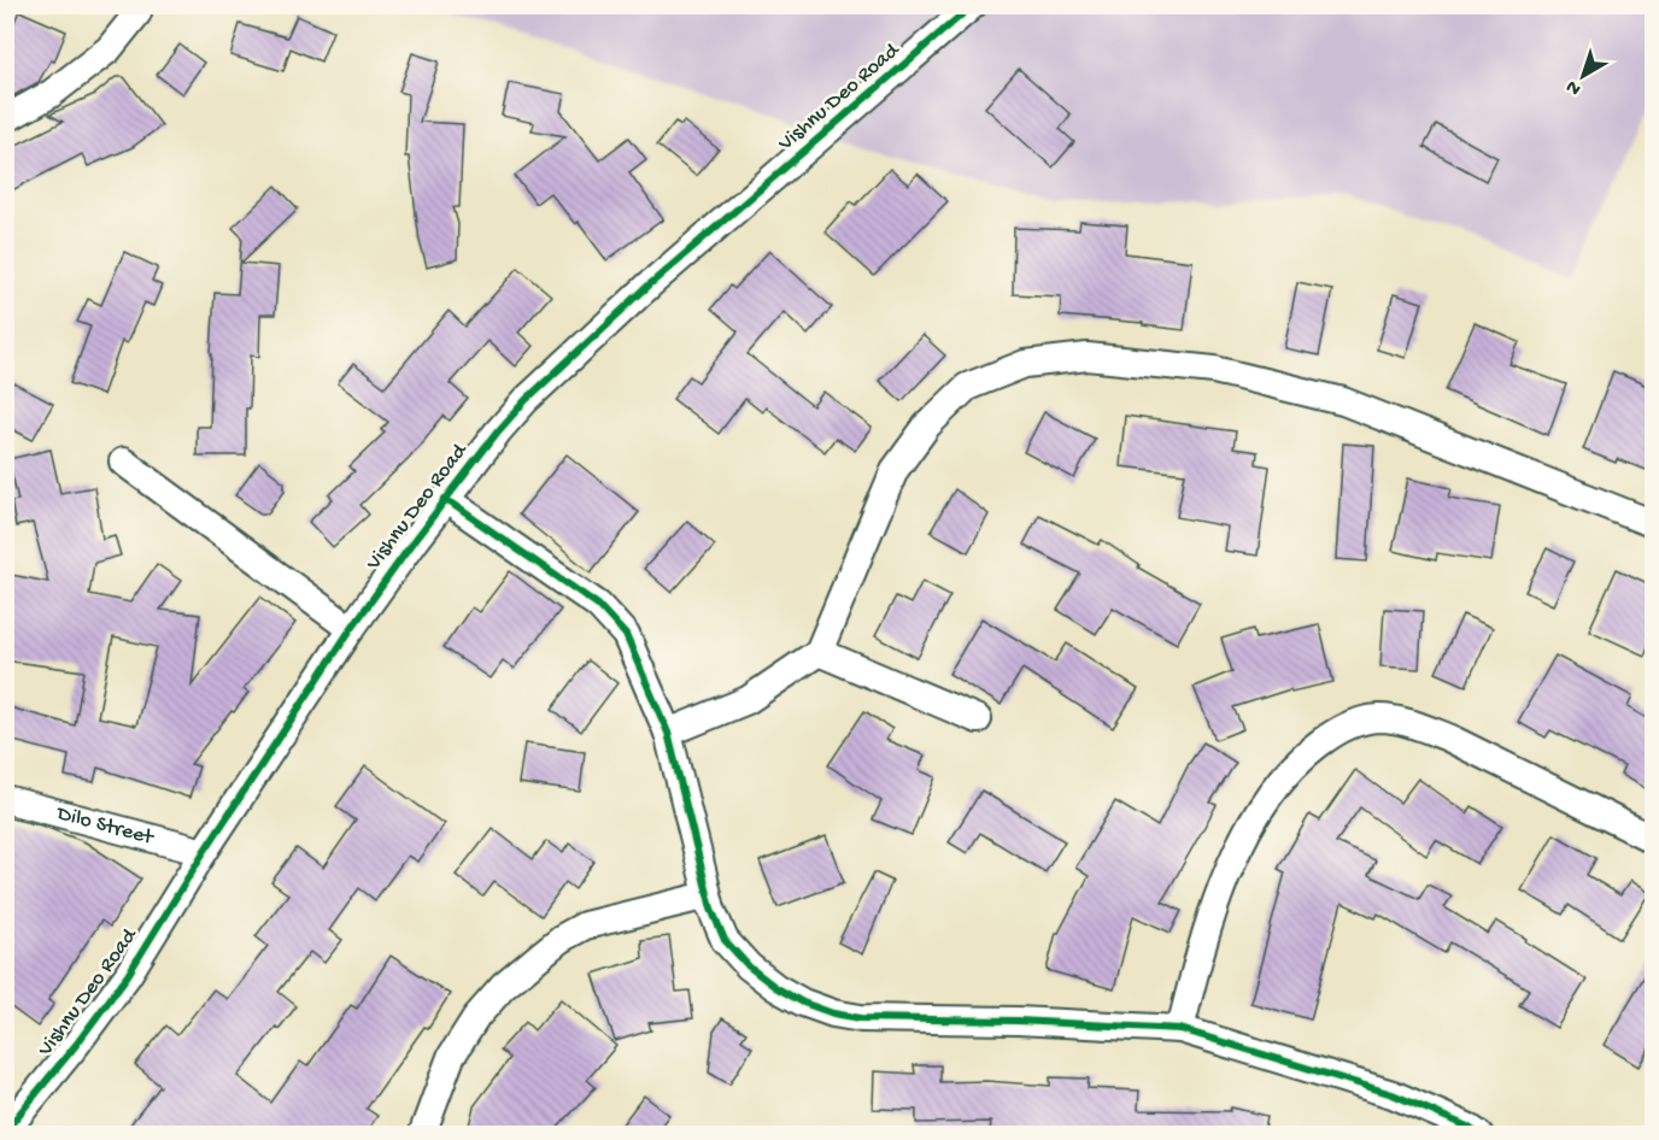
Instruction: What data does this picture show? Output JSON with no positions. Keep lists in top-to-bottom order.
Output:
{
  "streets": {
    "street": ["Vishnu Deo Road", "Dilo Street"]
  },
  "crossings": [
    ["Vishnu Deo Road", "Dilo Street"]
  ],
  "north": "bottom left"
}
